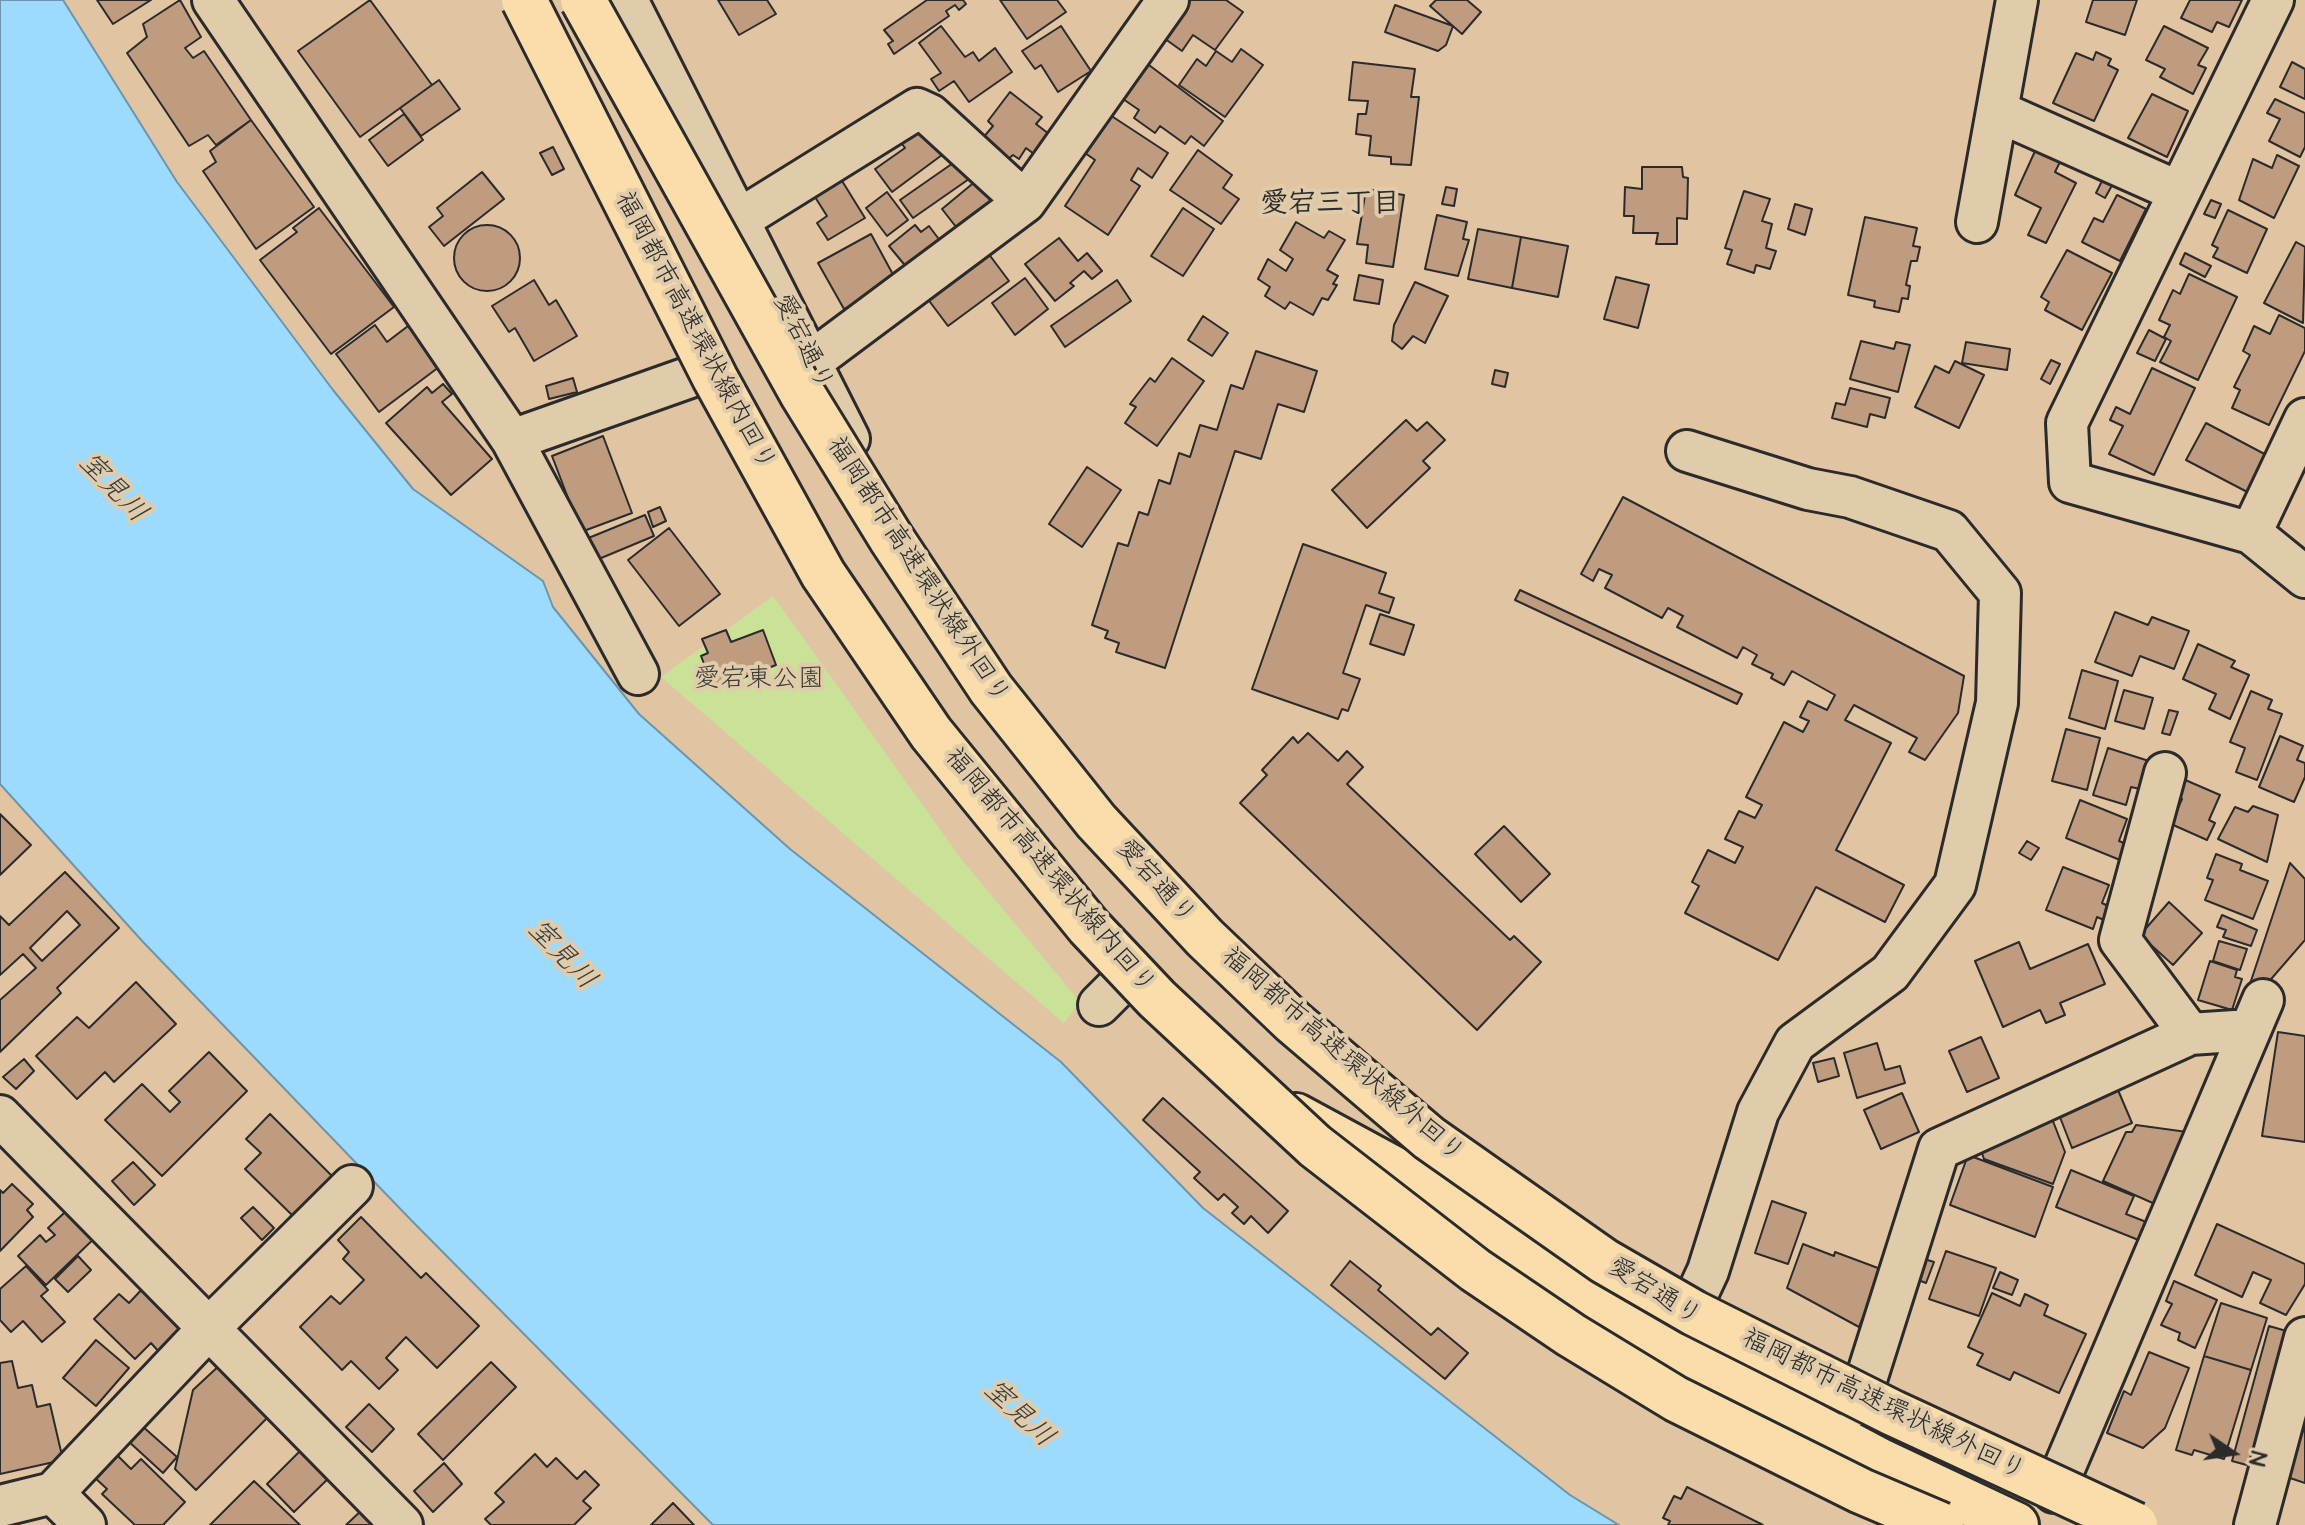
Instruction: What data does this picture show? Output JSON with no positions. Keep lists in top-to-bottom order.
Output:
{
  "streets": {
    "highway": ["福岡都市高速環状線内回り", "福岡都市高速環状線外回り"],
    "street": ["愛宕通り"]
  },
  "crossings": [
    ["愛宕通り", "福岡都市高速環状線外回り"]
  ],
  "districts": ["愛宕三丁目"],
  "water": ["室見川"],
  "parks": ["愛宕東公園"],
  "north": "right"
}
